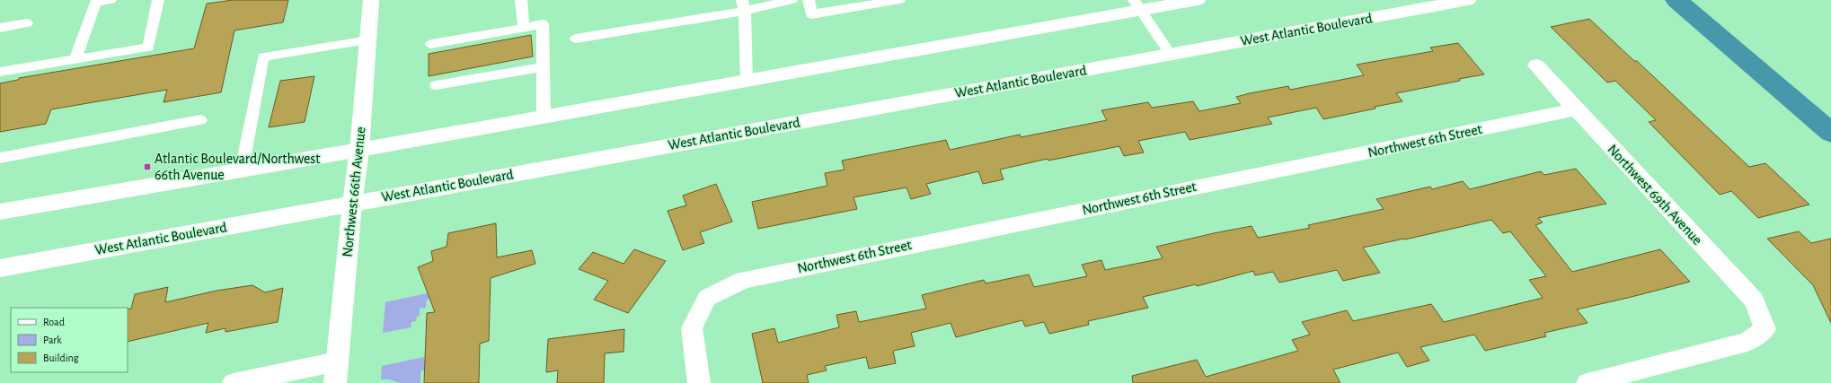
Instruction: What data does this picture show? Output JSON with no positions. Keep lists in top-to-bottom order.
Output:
{
  "streets": {
    "main road": [
      "West Atlantic Boulevard",
      "Northwest 6th Street",
      "Northwest 66th Avenue",
      "Northwest 69th Avenue"
    ]
  },
  "crossings": [
    ["West Atlantic Boulevard", "Northwest 66th Avenue"],
    ["Northwest 6th Street", "Northwest 69th Avenue"]
  ],
  "places": {
    "transit": ["Atlantic Boulevard/Northwest 66th Avenue"]
  },
  "legend": ["Road", "Park", "Building"]
}
